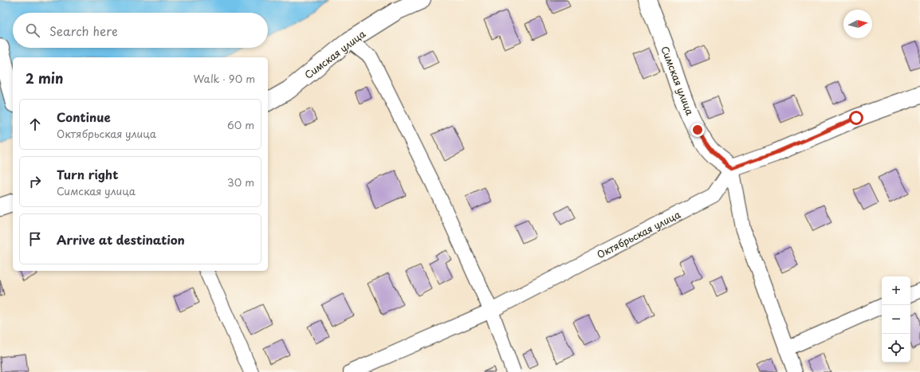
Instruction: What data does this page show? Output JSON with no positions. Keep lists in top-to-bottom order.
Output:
{
  "streets": {
    "main road": ["Симская улица"],
    "street": ["Октябрьская улица"]
  },
  "crossings": [
    ["Симская улица", "Октябрьская улица"]
  ],
  "north": "right",
  "page": {
    "search": "Search here",
    "heading": ["2 min", "Walk · 90 m"],
    "list": [
      ["Continue", "Октябрьская улица", "60 m"],
      ["Turn right", "Симская улица", "30 m"],
      "Arrive at destination"
    ],
    "map_buttons": ["+", "−"]
  }
}
